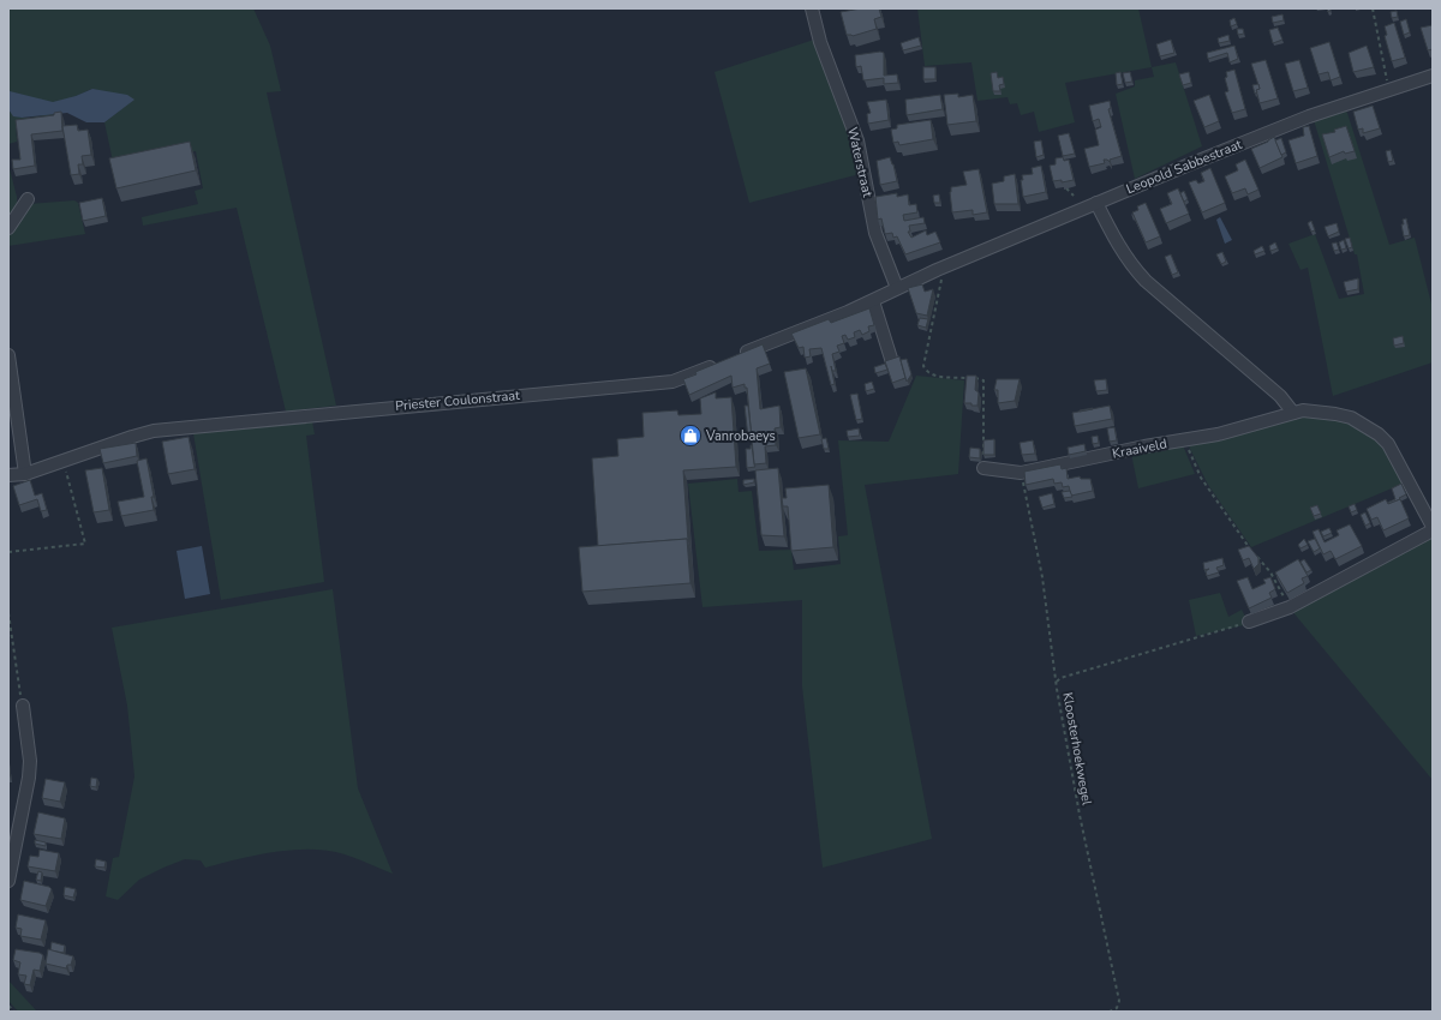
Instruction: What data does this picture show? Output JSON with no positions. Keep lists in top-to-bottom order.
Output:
{
  "streets": {
    "street": [
      "Waterstraat",
      "Leopold Sabbestraat",
      "Priester Coulonstraat",
      "Kraaiveld"
    ],
    "path": ["Kloosterhoekwegel"]
  },
  "crossings": [
    ["Waterstraat", "Leopold Sabbestraat"],
    ["Waterstraat", "Priester Coulonstraat"],
    ["Leopold Sabbestraat", "Priester Coulonstraat"]
  ],
  "places": {
    "shop": ["Vanrobaeys"]
  }
}
